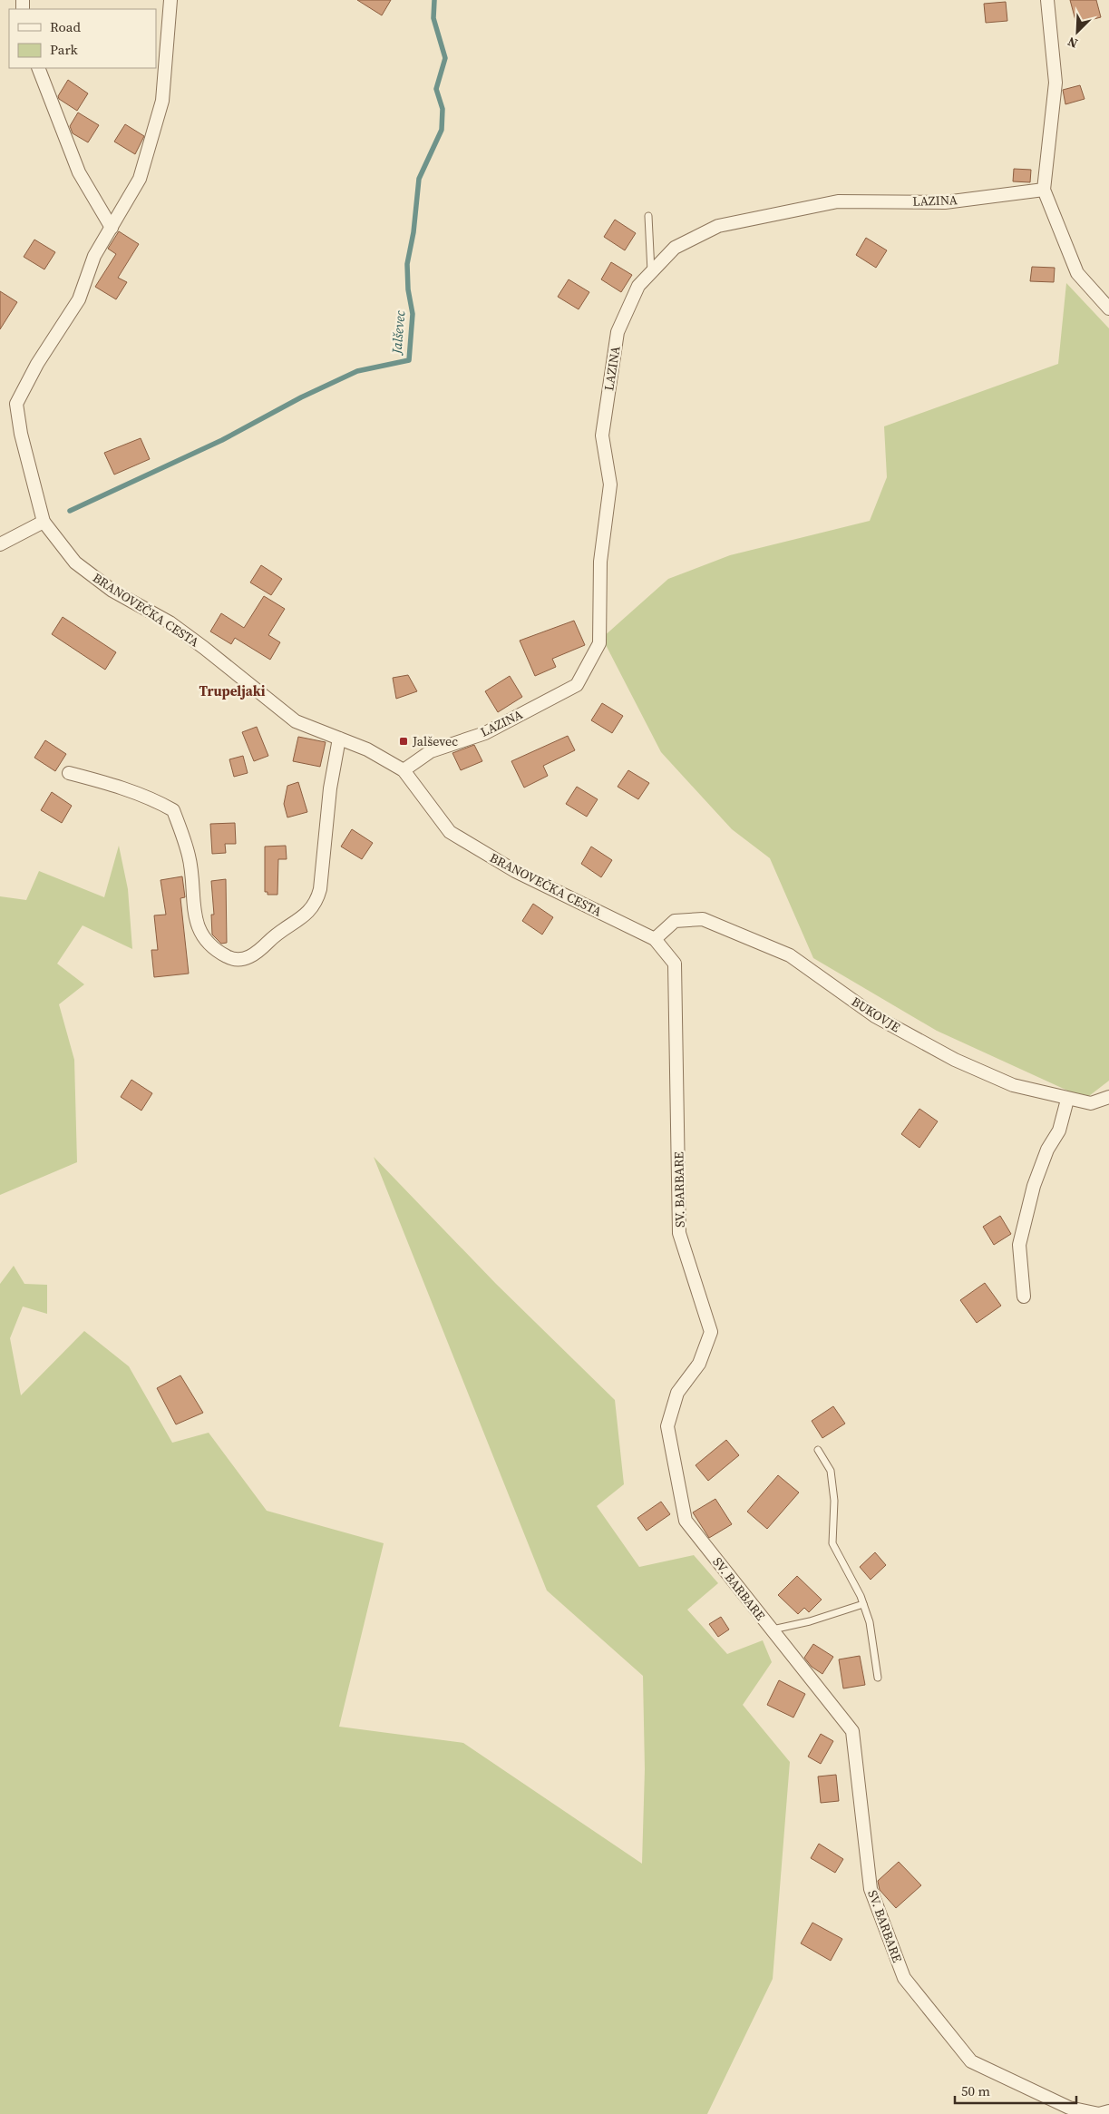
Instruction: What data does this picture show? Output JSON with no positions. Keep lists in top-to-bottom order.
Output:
{
  "streets": {
    "street": [
      "LAZINA",
      "BRANOVEČKA CESTA",
      "BUKOVJE",
      "SV. BARBARE"
    ]
  },
  "crossings": [
    ["LAZINA", "BRANOVEČKA CESTA"],
    ["BRANOVEČKA CESTA", "BUKOVJE"],
    ["BRANOVEČKA CESTA", "SV. BARBARE"],
    ["BUKOVJE", "SV. BARBARE"]
  ],
  "districts": ["Trupeljaki"],
  "water": ["Jalševec"],
  "places": {
    "transit": ["Jalševec"]
  },
  "legend": ["Road", "Park"],
  "scale_bar": "50 m",
  "north": "bottom left"
}
